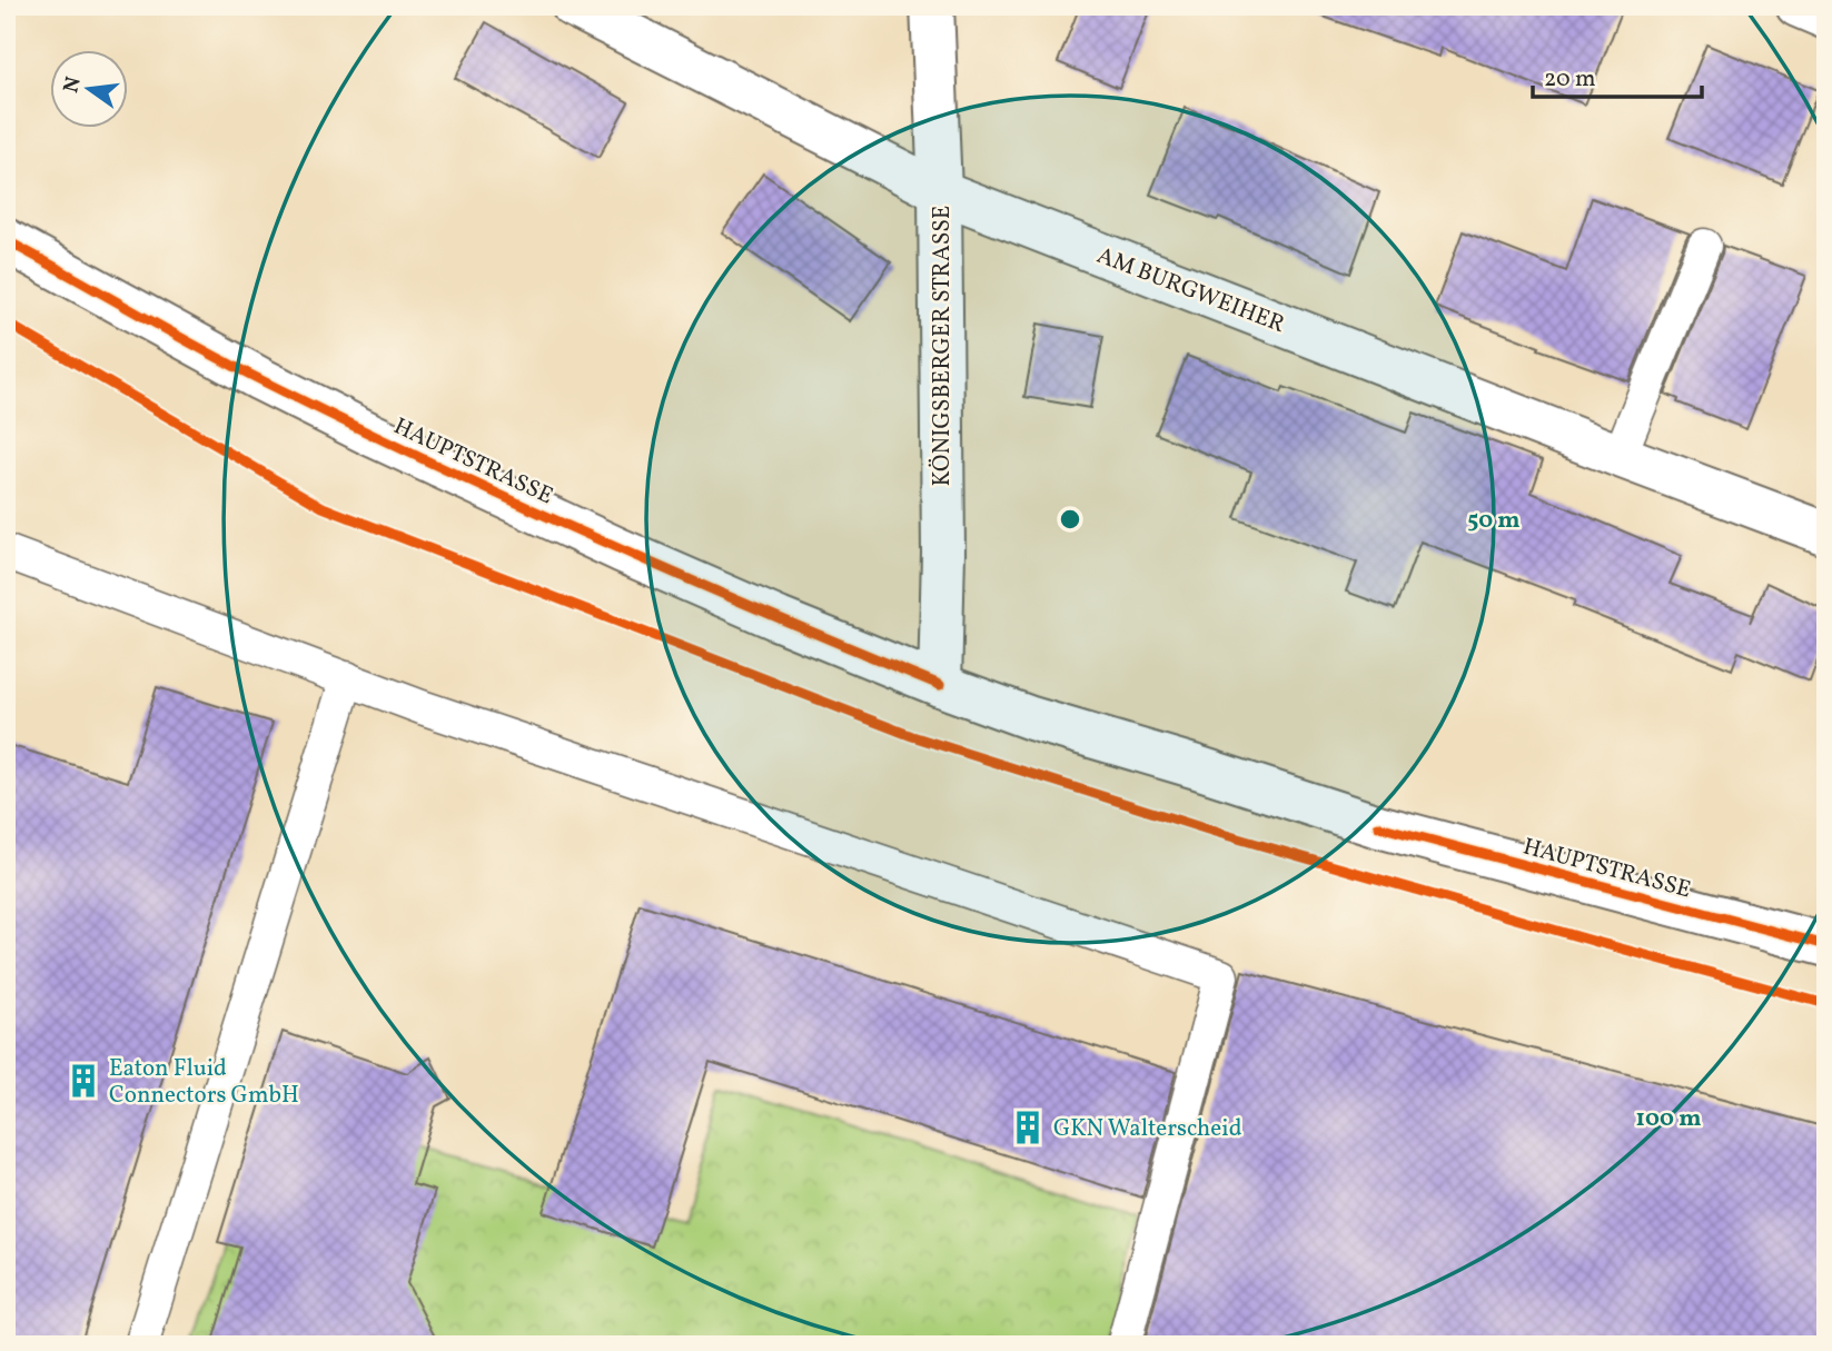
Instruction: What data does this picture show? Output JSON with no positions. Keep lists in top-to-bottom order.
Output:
{
  "streets": {
    "street": ["AM BURGWEIHER", "KÖNIGSBERGER STRASSE", "HAUPTSTRASSE"]
  },
  "crossings": [
    ["AM BURGWEIHER", "KÖNIGSBERGER STRASSE"],
    ["KÖNIGSBERGER STRASSE", "HAUPTSTRASSE"]
  ],
  "places": {
    "building": ["Eaton Fluid Connectors GmbH", "GKN Walterscheid"]
  },
  "scale_bar": "20 m",
  "north": "left",
  "rings": ["50 m", "100 m"]
}
